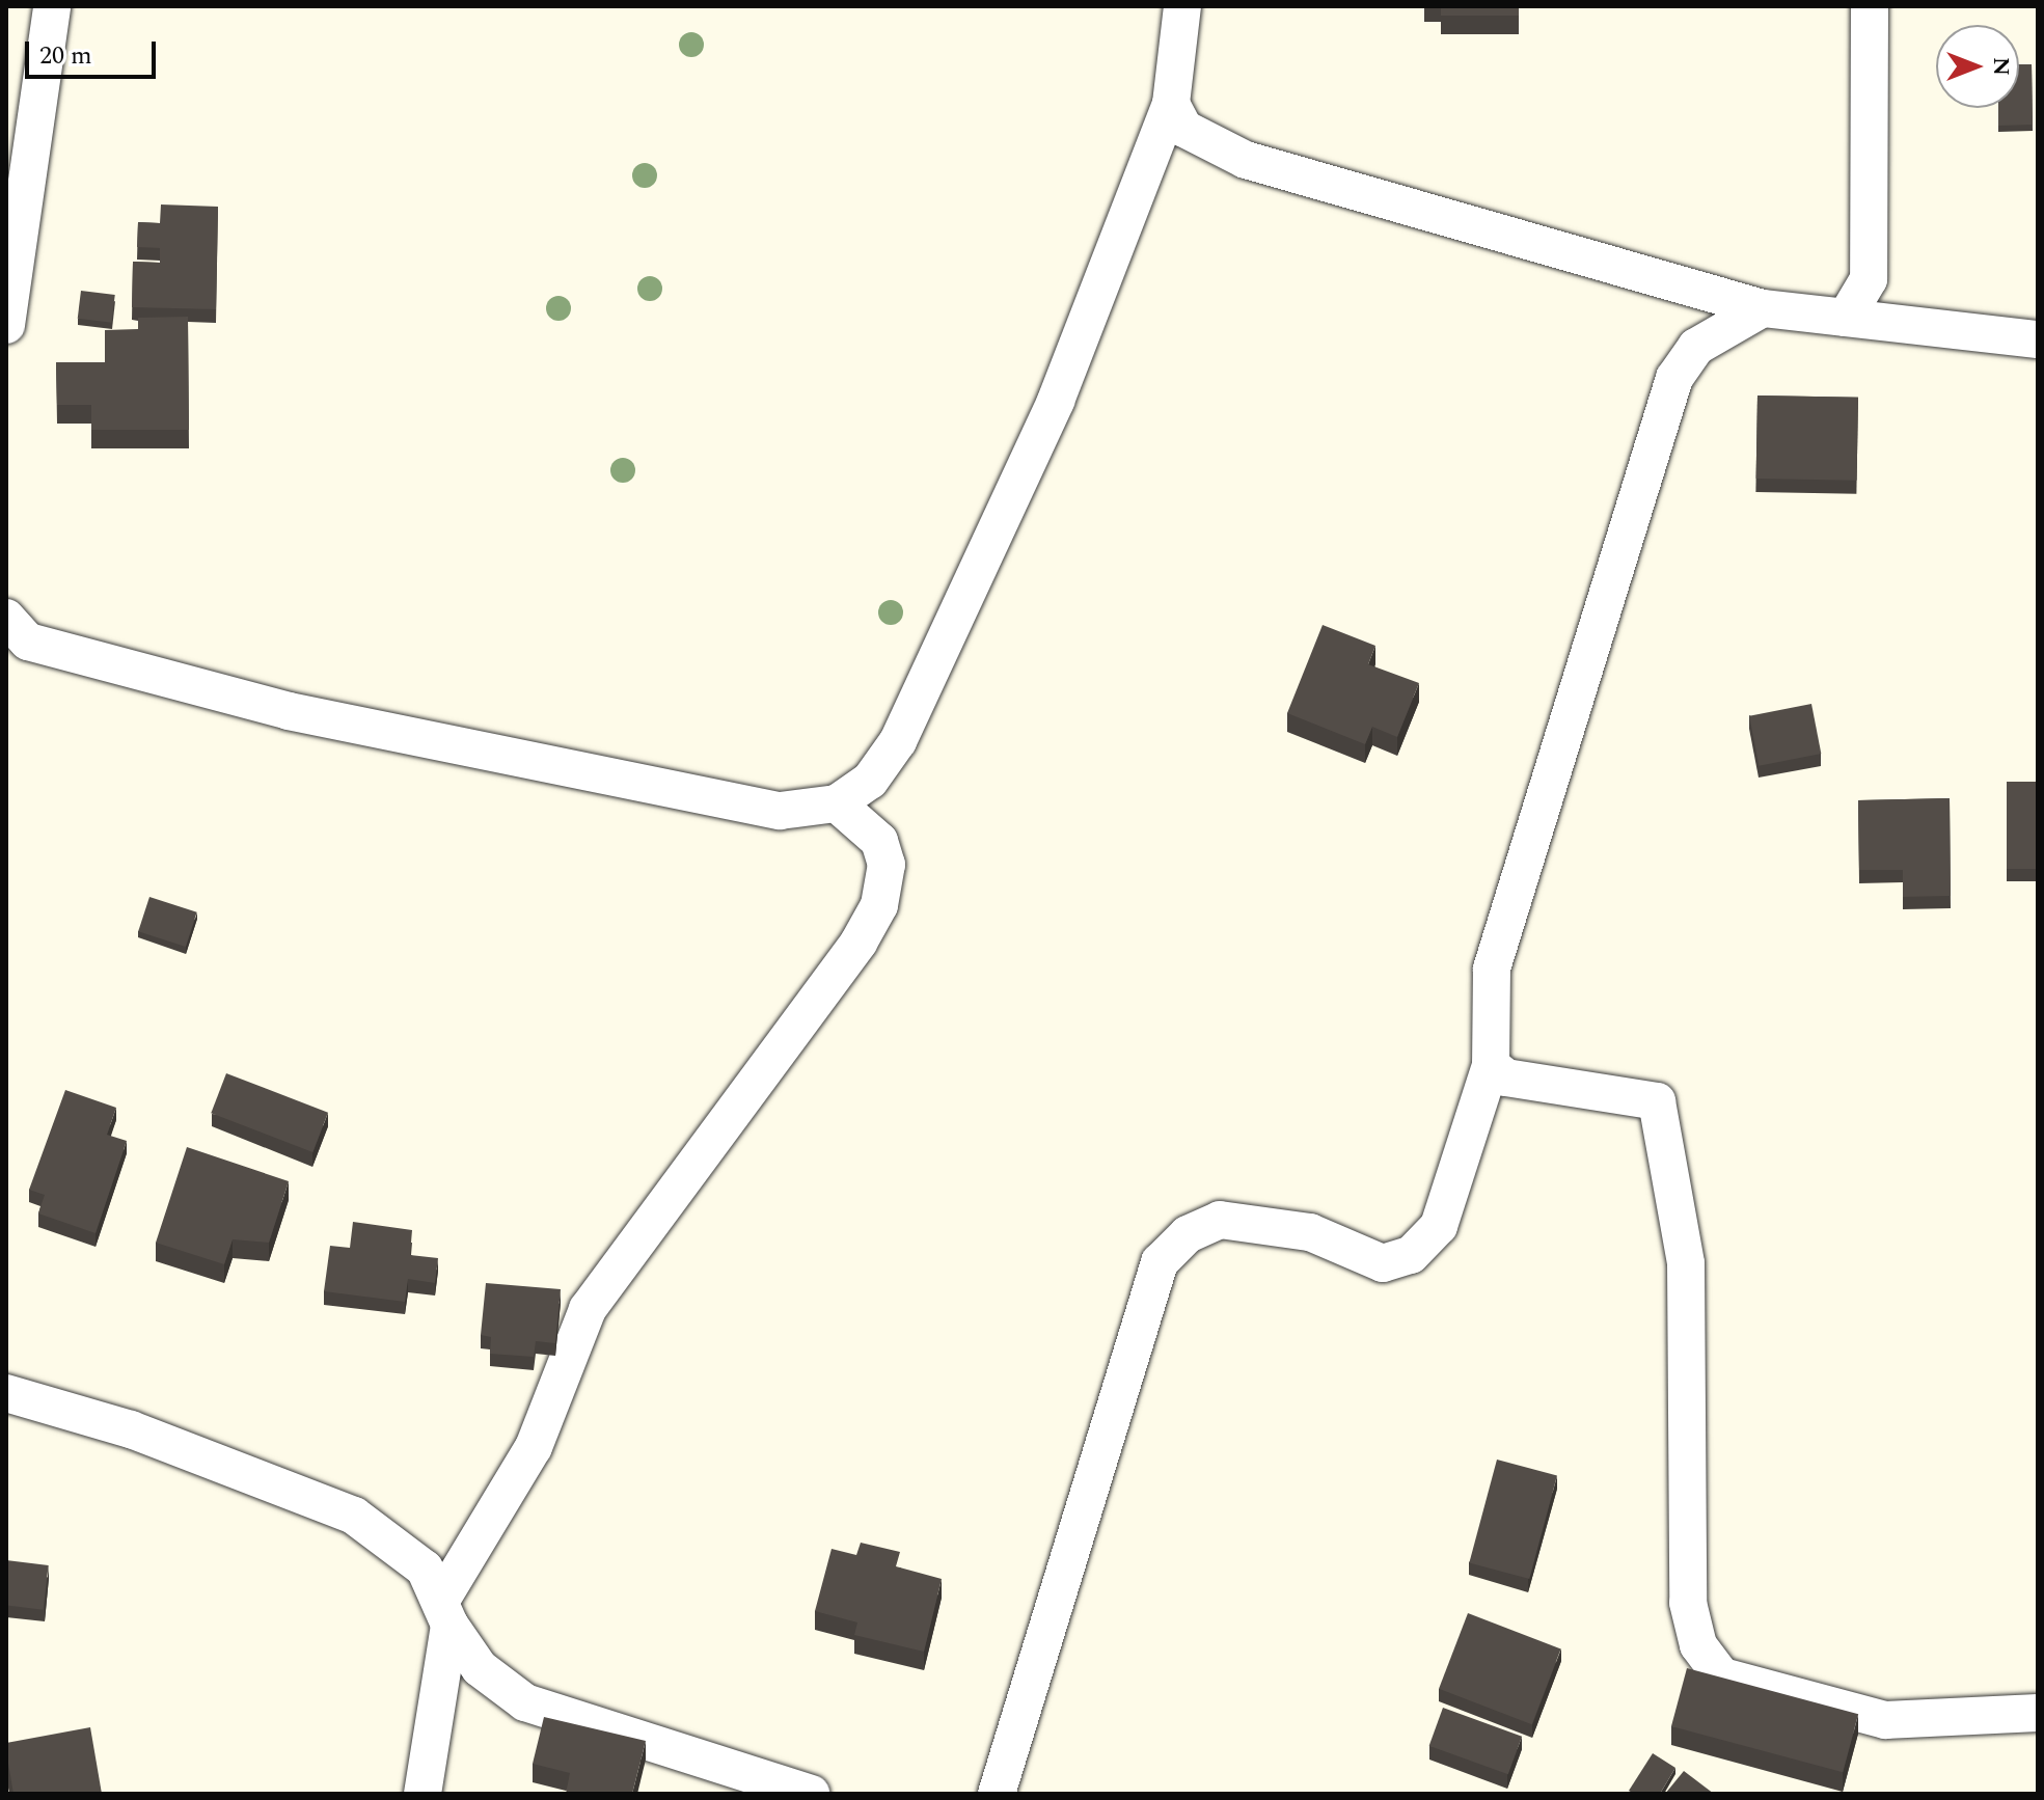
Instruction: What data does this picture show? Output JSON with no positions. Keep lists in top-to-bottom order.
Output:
{
  "scale_bar": "20 m",
  "north": "right"
}
